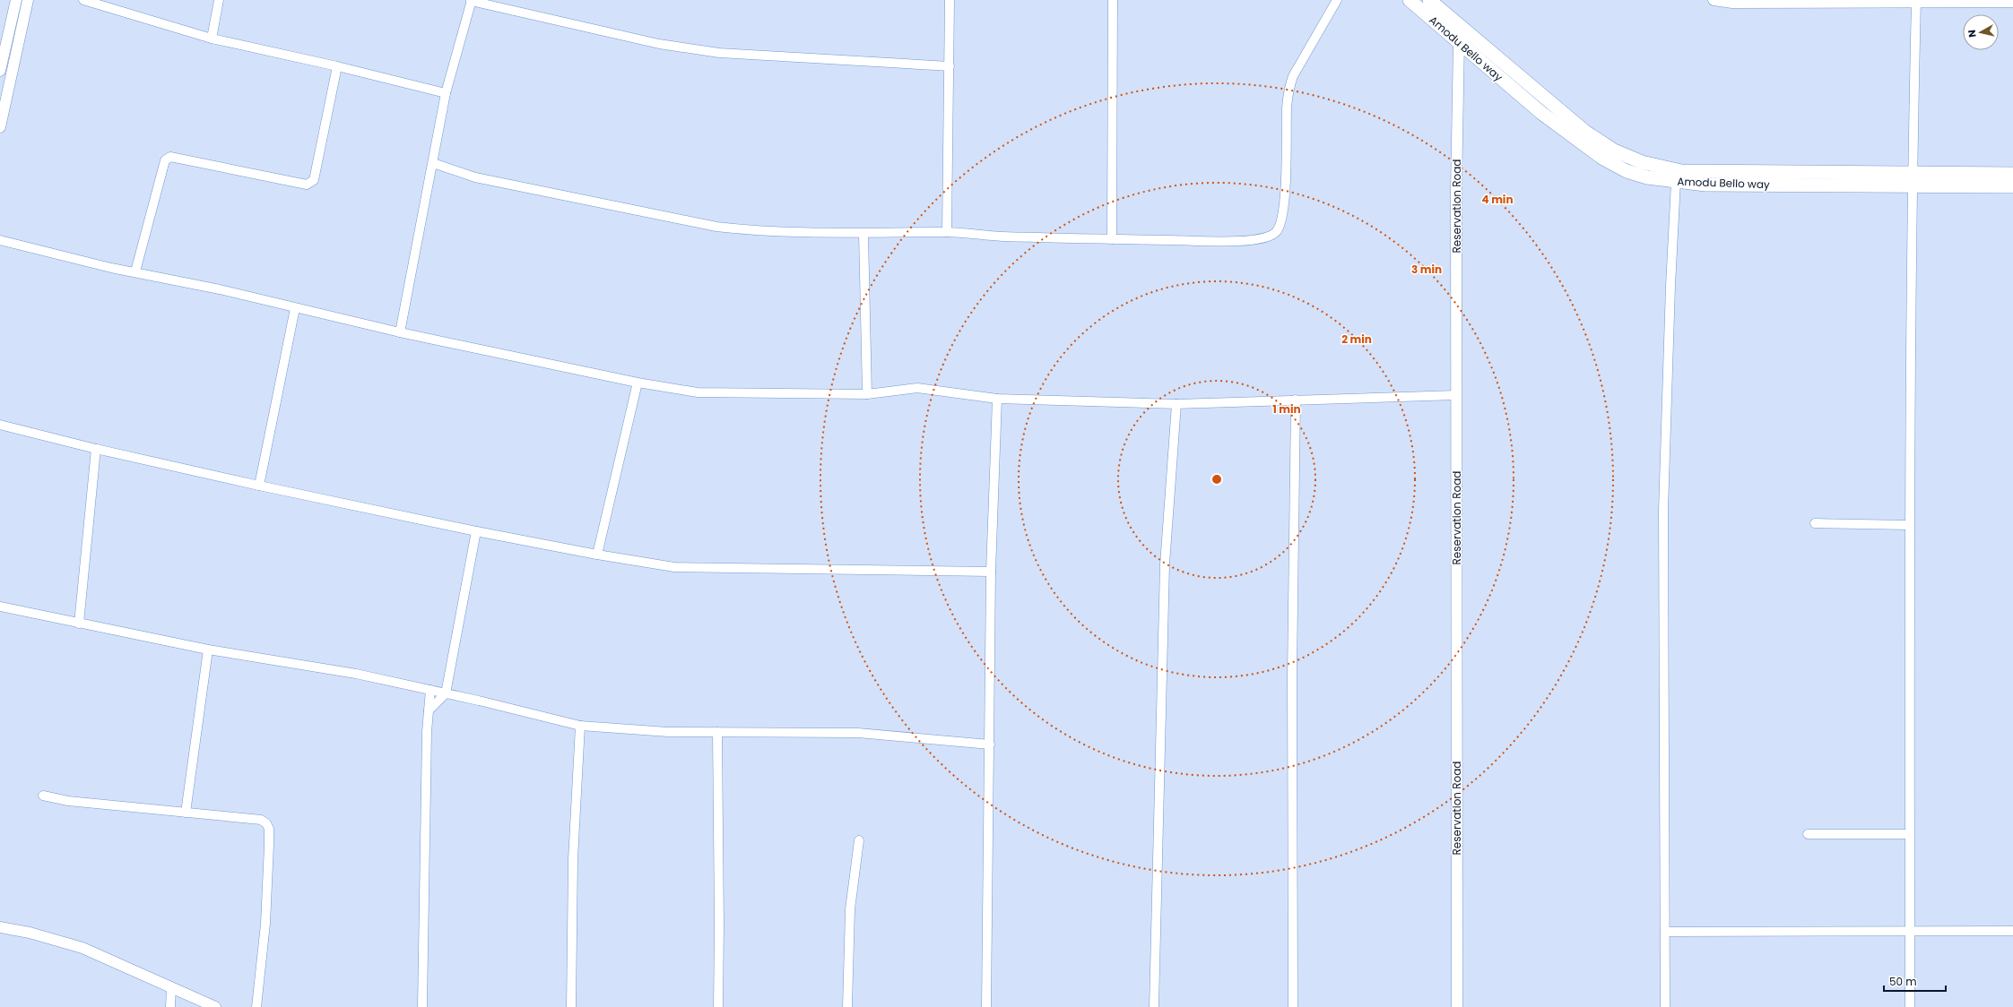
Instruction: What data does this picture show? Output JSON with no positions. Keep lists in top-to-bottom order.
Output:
{
  "streets": {
    "main road": ["Amodu Bello way"],
    "street": ["Reservation Road"]
  },
  "crossings": [
    ["Amodu Bello way", "Reservation Road"]
  ],
  "scale_bar": "50 m",
  "north": "left",
  "rings": [
    "4 min",
    "3 min",
    "2 min",
    "1 min"
  ]
}
